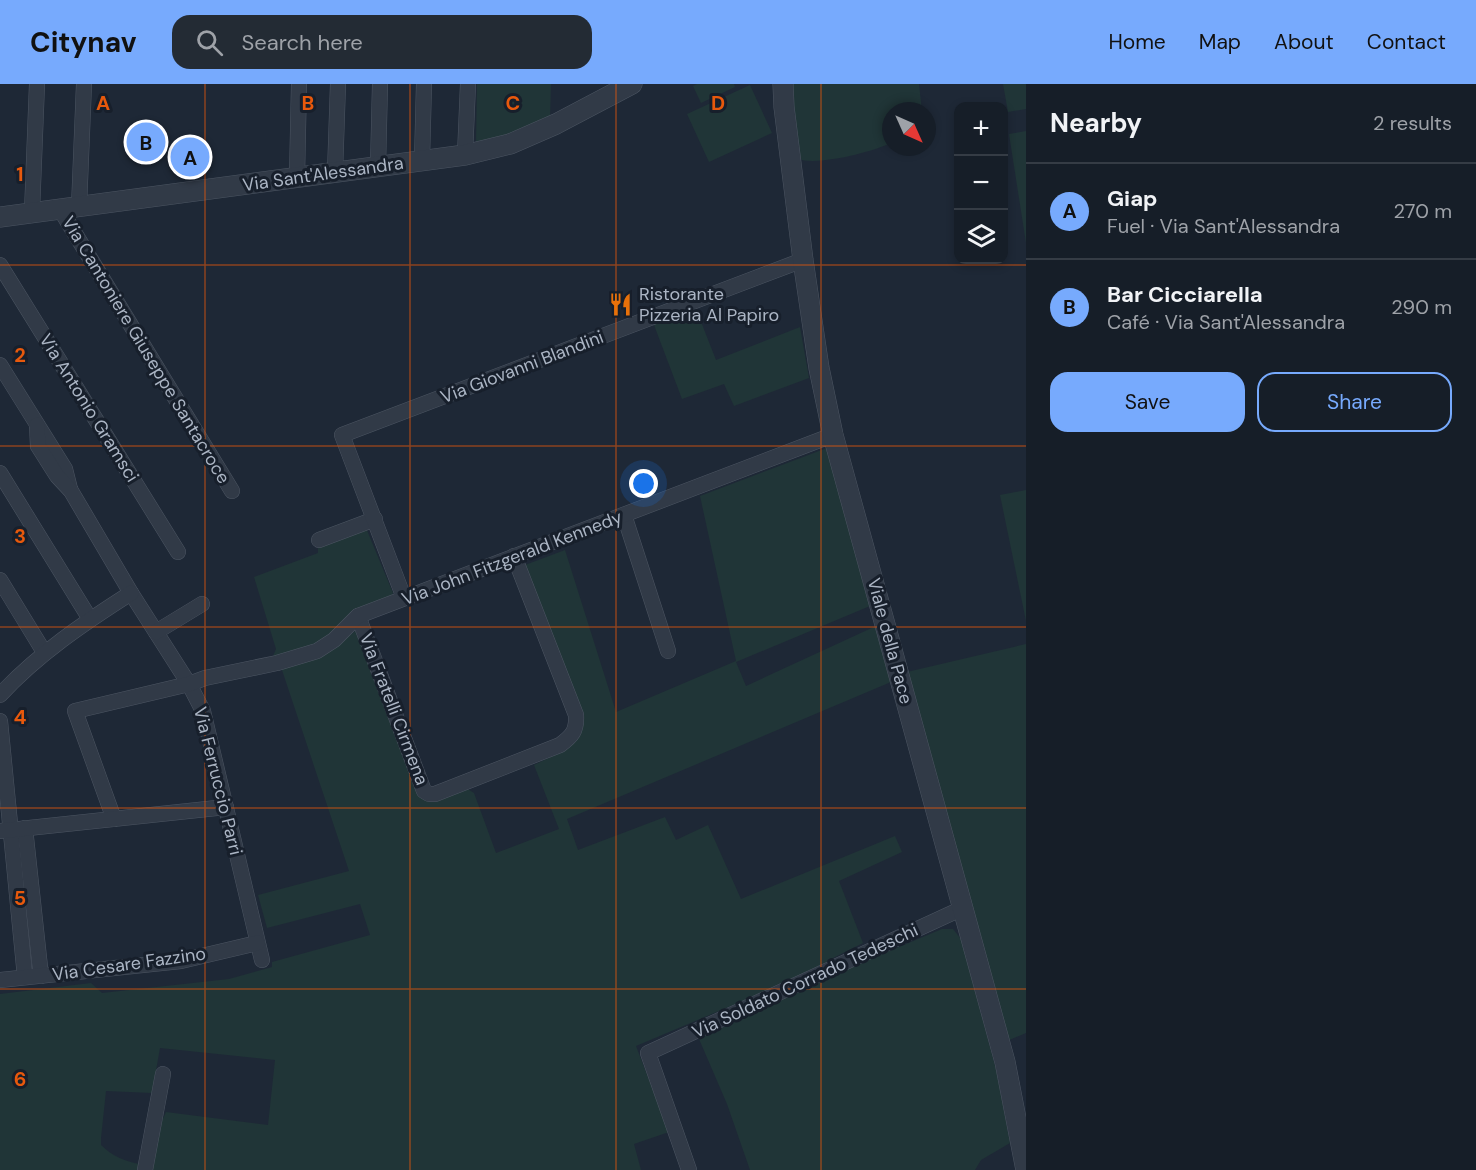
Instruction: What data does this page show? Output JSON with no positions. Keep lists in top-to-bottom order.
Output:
{
  "streets": {
    "street": [
      "Via Sant'Alessandra",
      "Via Cantoniere Giuseppe Santacroce",
      "Via Giovanni Blandini",
      "Via Antonio Gramsci",
      "Via John Fitzgerald Kennedy",
      "Viale della Pace",
      "Via Fratelli Cirmena",
      "Via Ferruccio Parri",
      "Via Cesare Fazzino",
      "Via Soldato Corrado Tedeschi"
    ]
  },
  "crossings": [
    ["Via Sant'Alessandra", "Via Cantoniere Giuseppe Santacroce"],
    ["Via Giovanni Blandini", "Viale della Pace"],
    ["Via John Fitzgerald Kennedy", "Viale della Pace"],
    ["Via John Fitzgerald Kennedy", "Via Fratelli Cirmena"],
    ["Viale della Pace", "Via Soldato Corrado Tedeschi"],
    ["Via Ferruccio Parri", "Via Cesare Fazzino"]
  ],
  "places": {
    "restaurant": ["Ristorante Pizzeria Al Papiro"]
  },
  "north": "bottom right",
  "page": {
    "header": "Citynav",
    "search": "Search here",
    "nav": [
      "Home",
      "Map",
      "About",
      "Contact"
    ],
    "heading": ["Nearby", "2 results"],
    "map_buttons": ["+", "−"],
    "pins": ["B", "A"],
    "list": [
      {
        "mark": "A",
        "name": "Giap",
        "note": "Fuel · Via Sant'Alessandra",
        "value": "270 m"
      },
      {
        "mark": "B",
        "name": "Bar Cicciarella",
        "note": "Café · Via Sant'Alessandra",
        "value": "290 m"
      }
    ],
    "buttons": ["Save", "Share"]
  },
  "grid": {
    "columns": [
      "A",
      "B",
      "C",
      "D"
    ],
    "rows": [
      "1",
      "2",
      "3",
      "4",
      "5",
      "6"
    ]
  }
}
